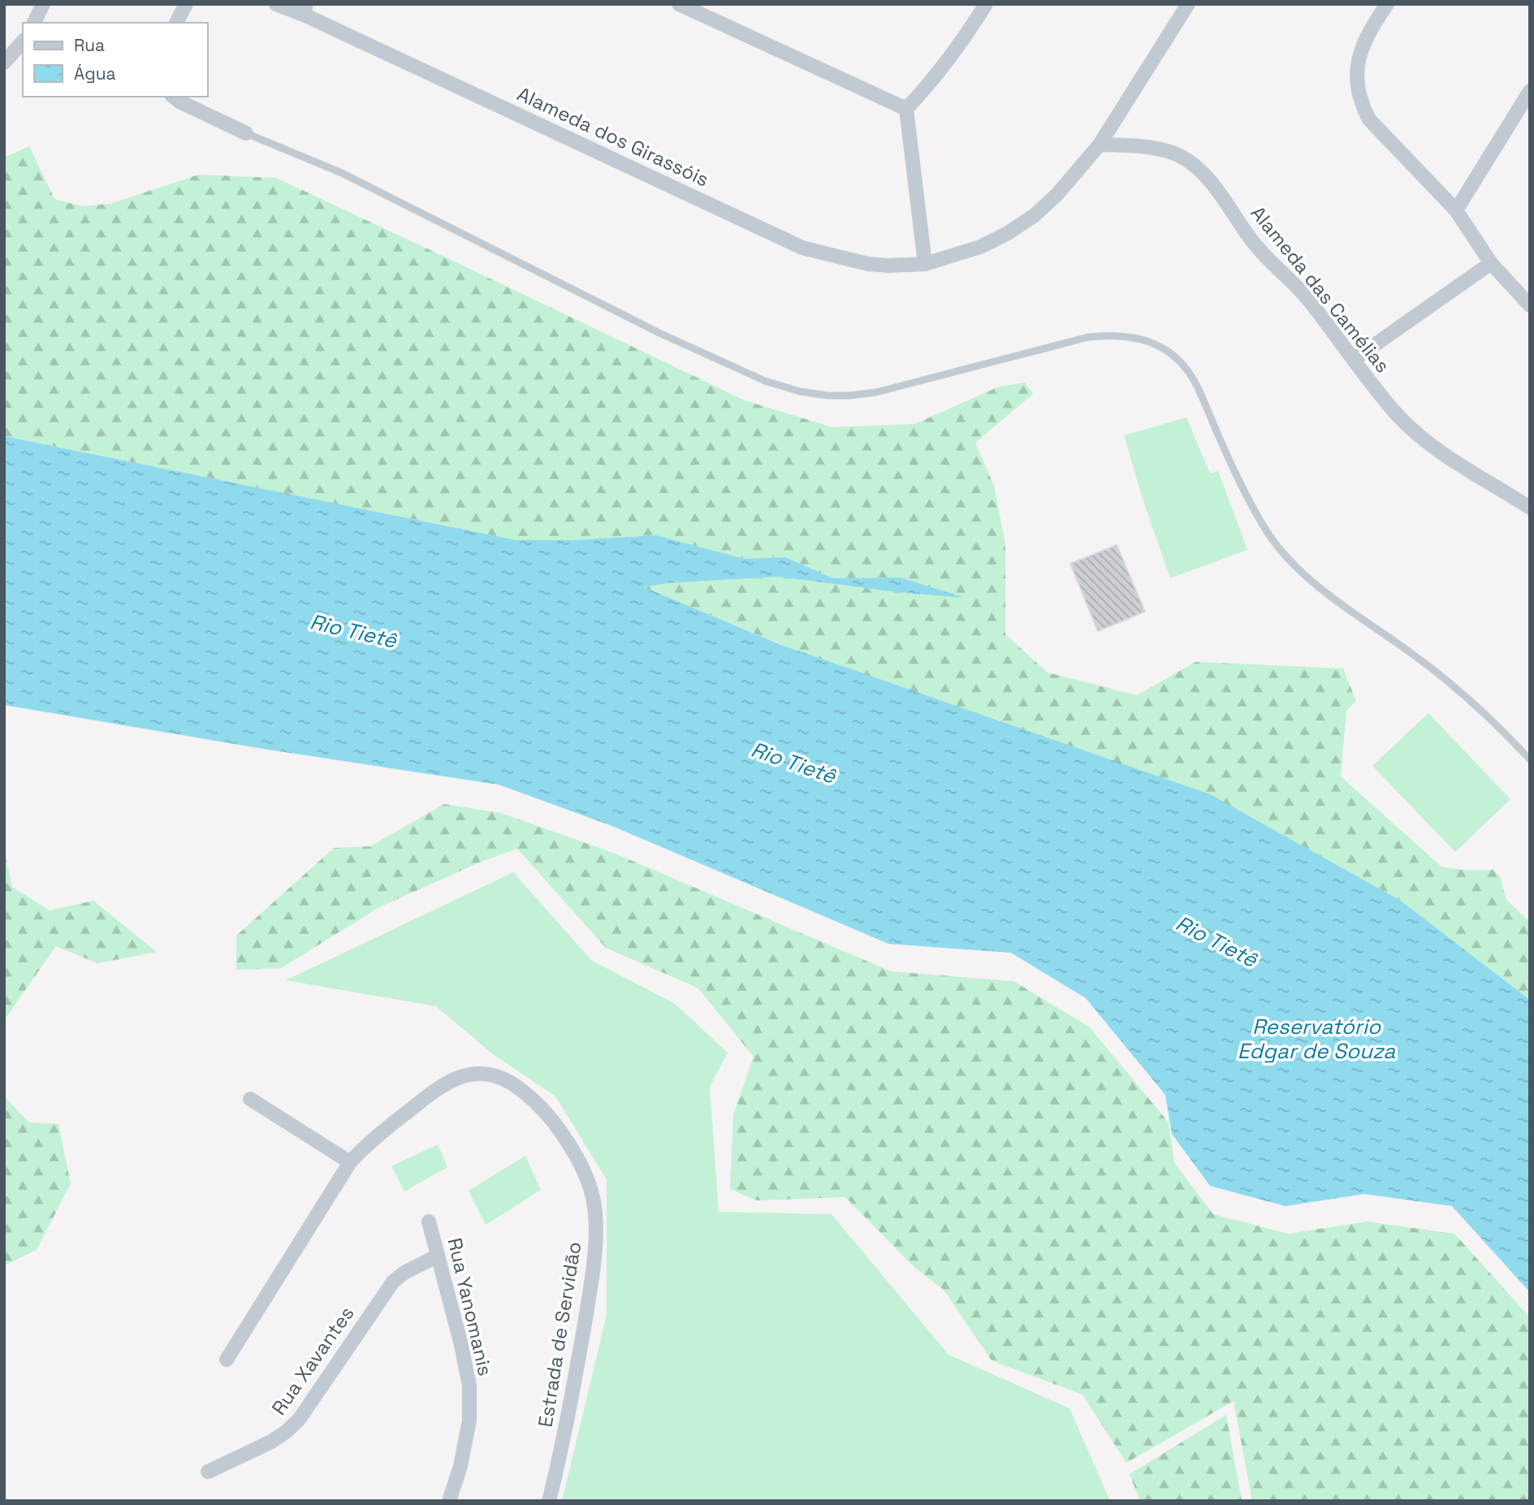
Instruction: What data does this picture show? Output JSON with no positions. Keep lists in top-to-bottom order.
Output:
{
  "streets": {
    "street": [
      "Alameda dos Girassóis",
      "Alameda das Camélias",
      "Rua Yanomanis",
      "Estrada de Servidão",
      "Rua Xavantes"
    ]
  },
  "crossings": [
    ["Alameda dos Girassóis", "Alameda das Camélias"],
    ["Rua Yanomanis", "Rua Xavantes"]
  ],
  "water": ["Rio Tietê", "Reservatório Edgar de Souza"],
  "legend": ["Rua", "Água"]
}
